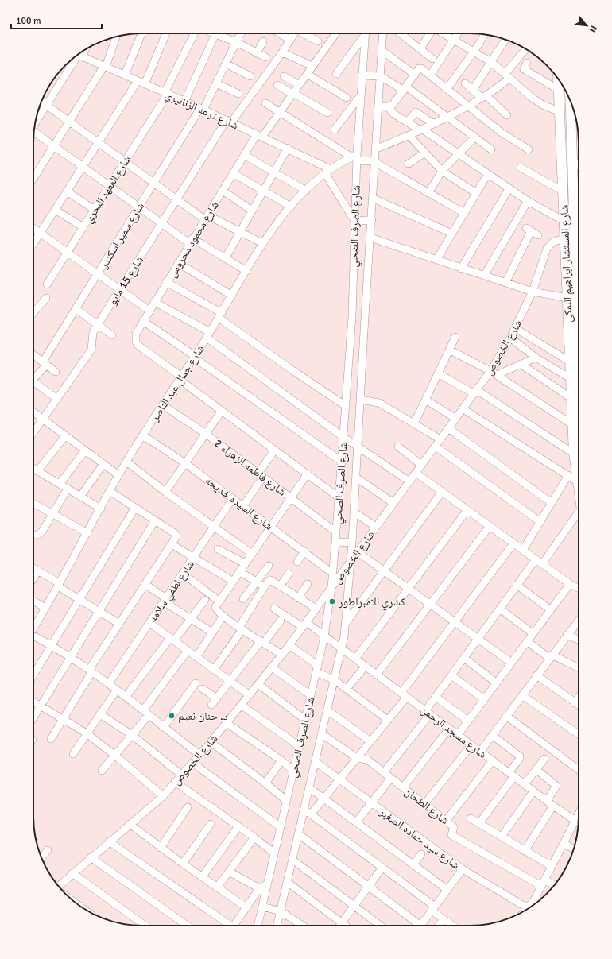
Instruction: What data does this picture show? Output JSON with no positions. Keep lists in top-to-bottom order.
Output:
{
  "streets": {
    "main road": ["شارع المستشار ابراهيم النمكى"],
    "street": [
      "شارع ترعه الزنانيري",
      "شارع المعهد البحري",
      "شارع الصرف الصحي",
      "شارع سمير اسكندر",
      "شارع محمود محروس",
      "شارع 15 مايو",
      "شارع الخصوص",
      "شارع جمال عبد الناصر",
      "شارع فاطمه الزهراء 2",
      "شارع السيده خديجه",
      "شارع لطفي سلامه",
      "شارع مسجد الرحمن",
      "شارع الطحان",
      "شارع سيد حماده الصغير"
    ]
  },
  "crossings": [
    ["شارع ترعه الزنانيري", "شارع المعهد البحري"],
    ["شارع ترعه الزنانيري", "شارع سمير اسكندر"],
    ["شارع ترعه الزنانيري", "شارع محمود محروس"],
    ["شارع ترعه الزنانيري", "شارع 15 مايو"],
    ["شارع ترعه الزنانيري", "شارع جمال عبد الناصر"],
    ["شارع الصرف الصحي", "شارع الخصوص"],
    ["شارع الصرف الصحي", "شارع جمال عبد الناصر"],
    ["شارع الصرف الصحي", "شارع فاطمه الزهراء 2"],
    ["شارع الصرف الصحي", "شارع السيده خديجه"],
    ["شارع الصرف الصحي", "شارع مسجد الرحمن"],
    ["شارع الصرف الصحي", "شارع الطحان"],
    ["شارع الصرف الصحي", "شارع سيد حماده الصغير"],
    ["شارع محمود محروس", "شارع جمال عبد الناصر"],
    ["شارع المستشار ابراهيم النمكى", "شارع الخصوص"],
    ["شارع الخصوص", "شارع مسجد الرحمن"],
    ["شارع جمال عبد الناصر", "شارع فاطمه الزهراء 2"],
    ["شارع جمال عبد الناصر", "شارع السيده خديجه"],
    ["شارع السيده خديجه", "شارع لطفي سلامه"]
  ],
  "places": ["كشري الامبراطور", "د. حنان نعيم"],
  "scale_bar": "100 m",
  "north": "bottom right"
}
